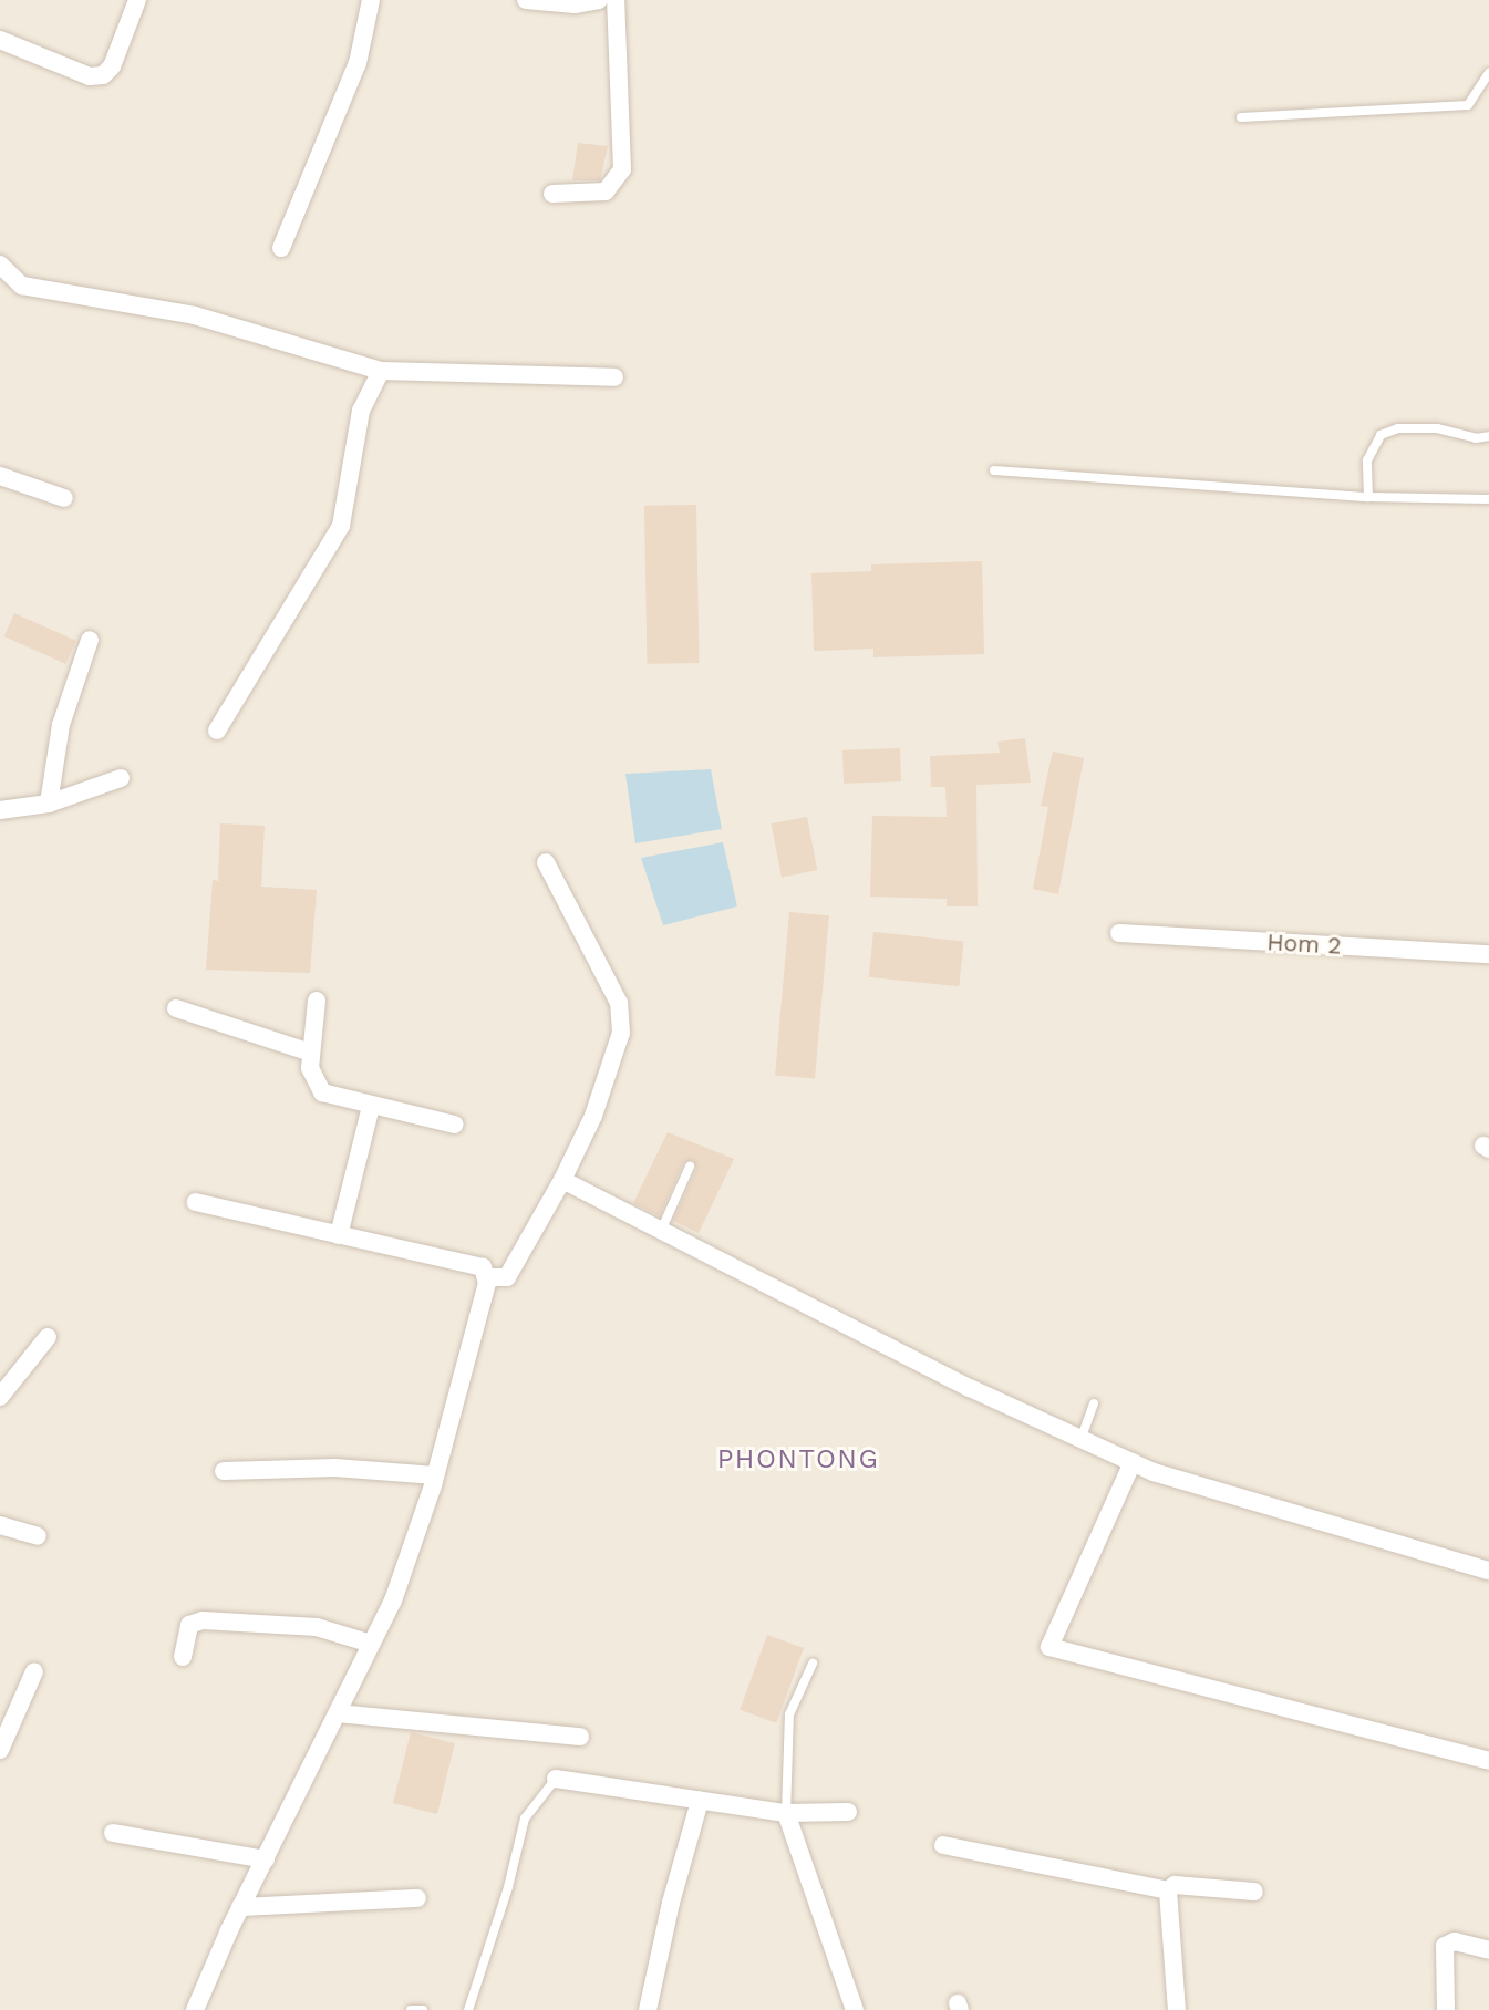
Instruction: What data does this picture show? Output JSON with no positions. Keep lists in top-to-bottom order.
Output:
{
  "streets": {
    "street": ["Hom 2"]
  },
  "districts": ["PHONTONG"]
}
